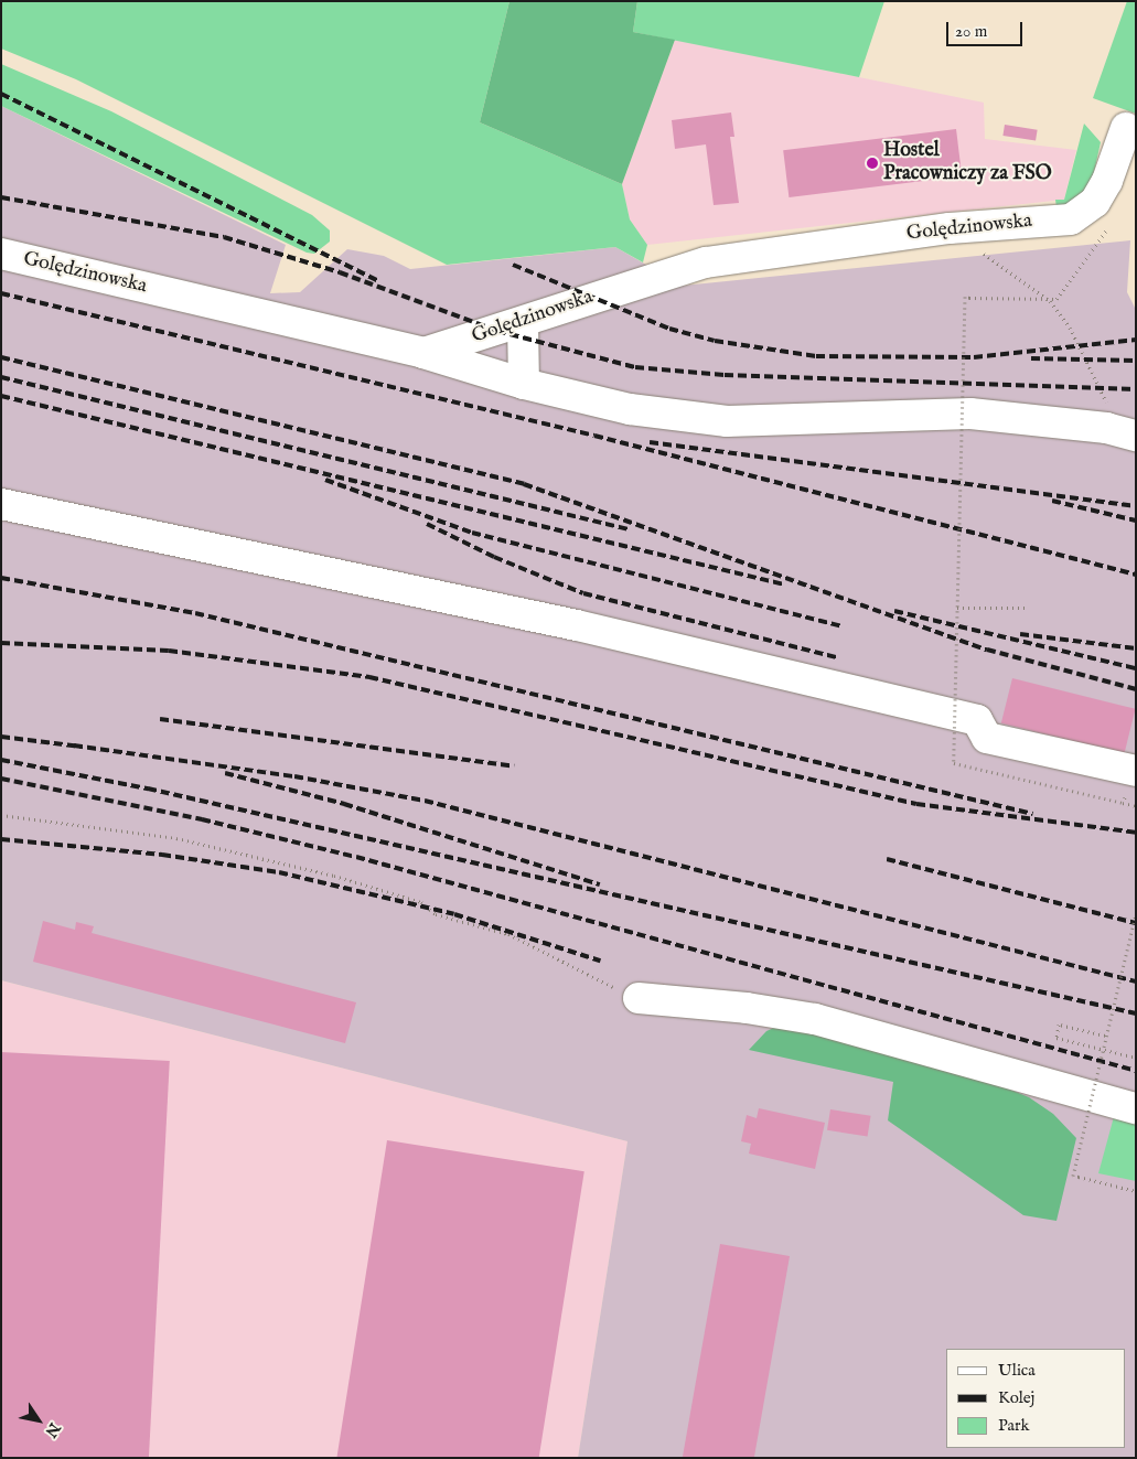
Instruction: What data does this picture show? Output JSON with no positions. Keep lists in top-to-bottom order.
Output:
{
  "streets": {
    "lane": ["Golędzinowska"]
  },
  "places": ["Hostel Pracowniczy za FSO"],
  "legend": ["Ulica", "Kolej", "Park"],
  "scale_bar": "20 m",
  "north": "bottom right"
}
